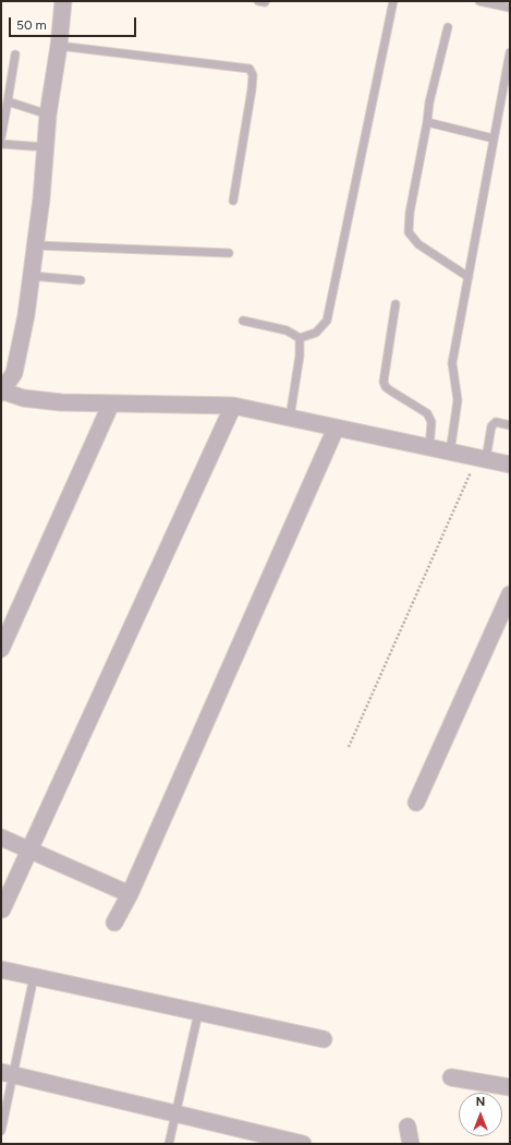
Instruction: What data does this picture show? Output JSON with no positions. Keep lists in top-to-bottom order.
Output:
{
  "scale_bar": "50 m",
  "north": "top"
}
